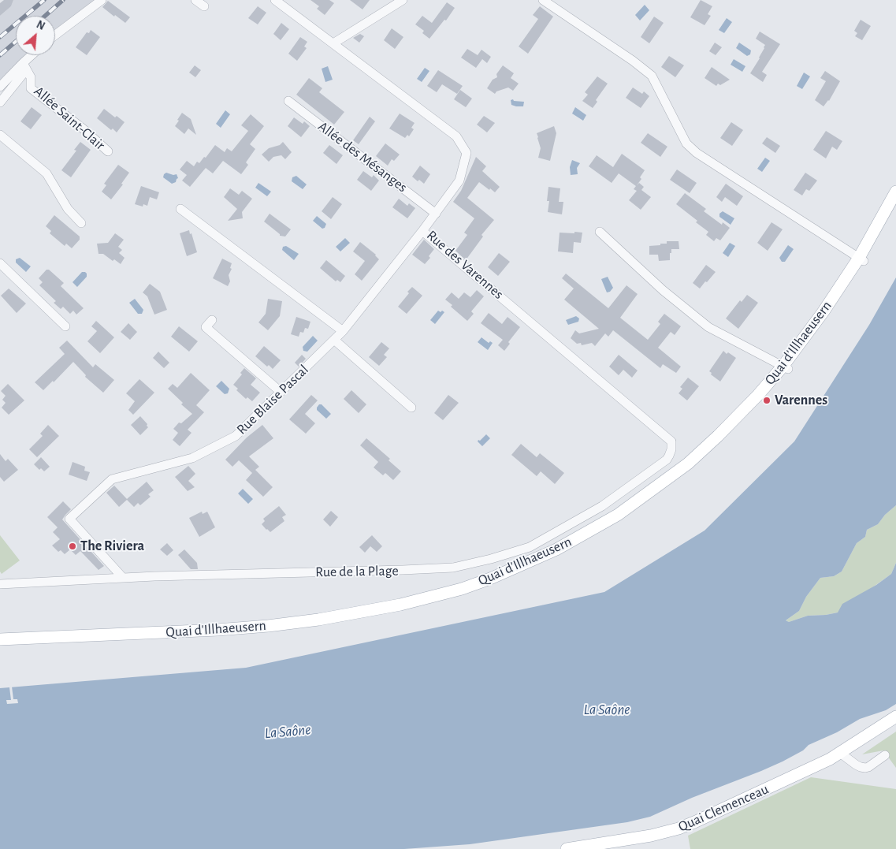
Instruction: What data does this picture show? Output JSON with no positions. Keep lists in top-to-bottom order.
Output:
{
  "streets": {
    "main road": ["Quai d'Illhaeusern", "Quai Clemenceau"],
    "street": [
      "Allée Saint-Clair",
      "Allée des Mésanges",
      "Rue des Varennes",
      "Rue Blaise Pascal",
      "Rue de la Plage"
    ]
  },
  "crossings": [
    ["Allée des Mésanges", "Rue des Varennes"],
    ["Rue des Varennes", "Rue Blaise Pascal"],
    ["Rue des Varennes", "Rue de la Plage"],
    ["Rue Blaise Pascal", "Rue de la Plage"]
  ],
  "water": ["La Saône"],
  "places": ["Varennes", "The Riviera"],
  "north": "top right"
}
